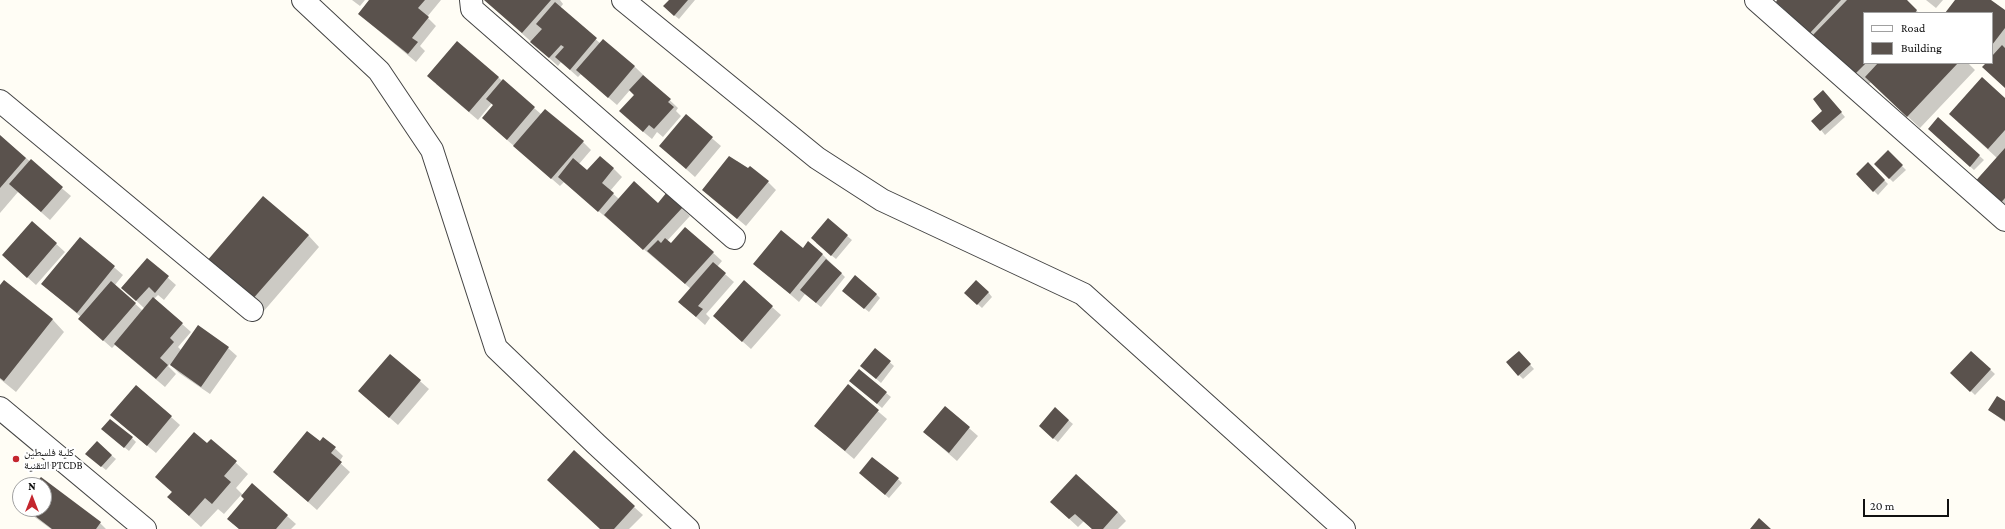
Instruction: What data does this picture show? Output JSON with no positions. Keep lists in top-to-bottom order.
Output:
{
  "places": ["كلية فلسطين التقنية PTCDB"],
  "legend": ["Road", "Building"],
  "scale_bar": "20 m",
  "north": "top"
}
